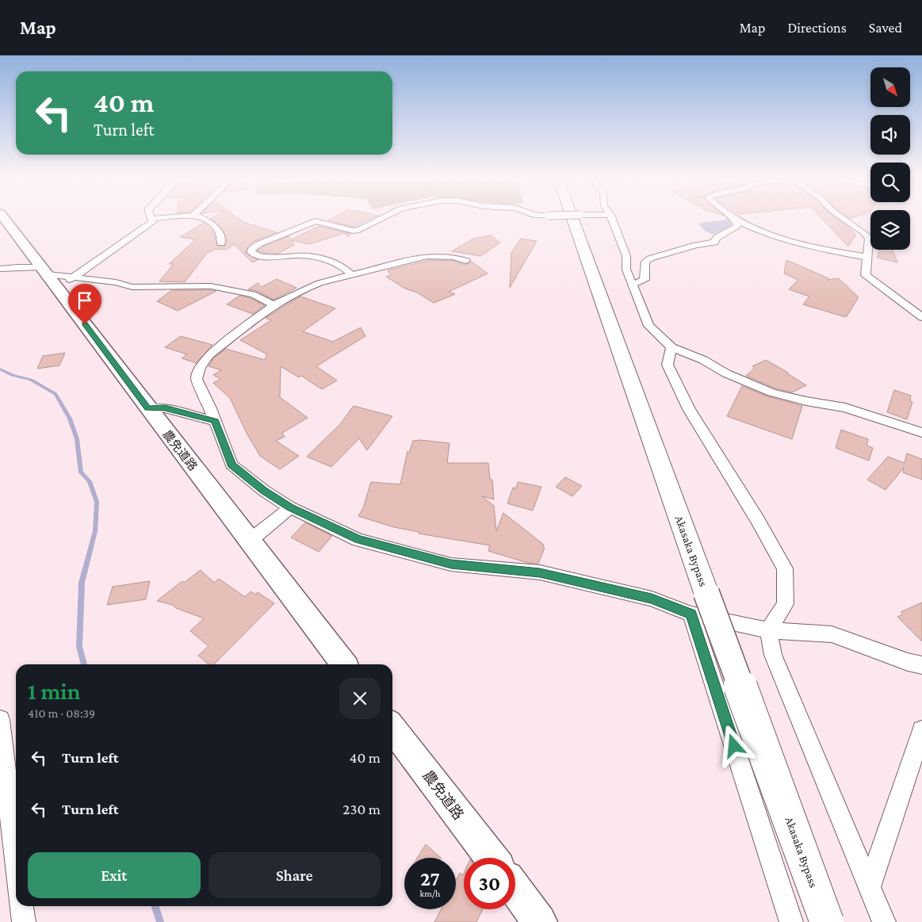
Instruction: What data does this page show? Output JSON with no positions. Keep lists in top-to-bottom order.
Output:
{
  "streets": {
    "highway": ["Akasaka Bypass"],
    "street": ["農免道路"]
  },
  "north": "bottom right",
  "page": {
    "header": "Map",
    "nav": ["Map", "Directions", "Saved"],
    "turn": ["40 m", "Turn left"],
    "heading": ["1 min", "410 m · 08:39"],
    "list": [
      {
        "name": "Turn left",
        "value": "40 m"
      },
      {
        "name": "Turn left",
        "value": "230 m"
      }
    ],
    "buttons": ["Exit", "Share"],
    "speed": "27 km/h",
    "limit": "30"
  }
}
